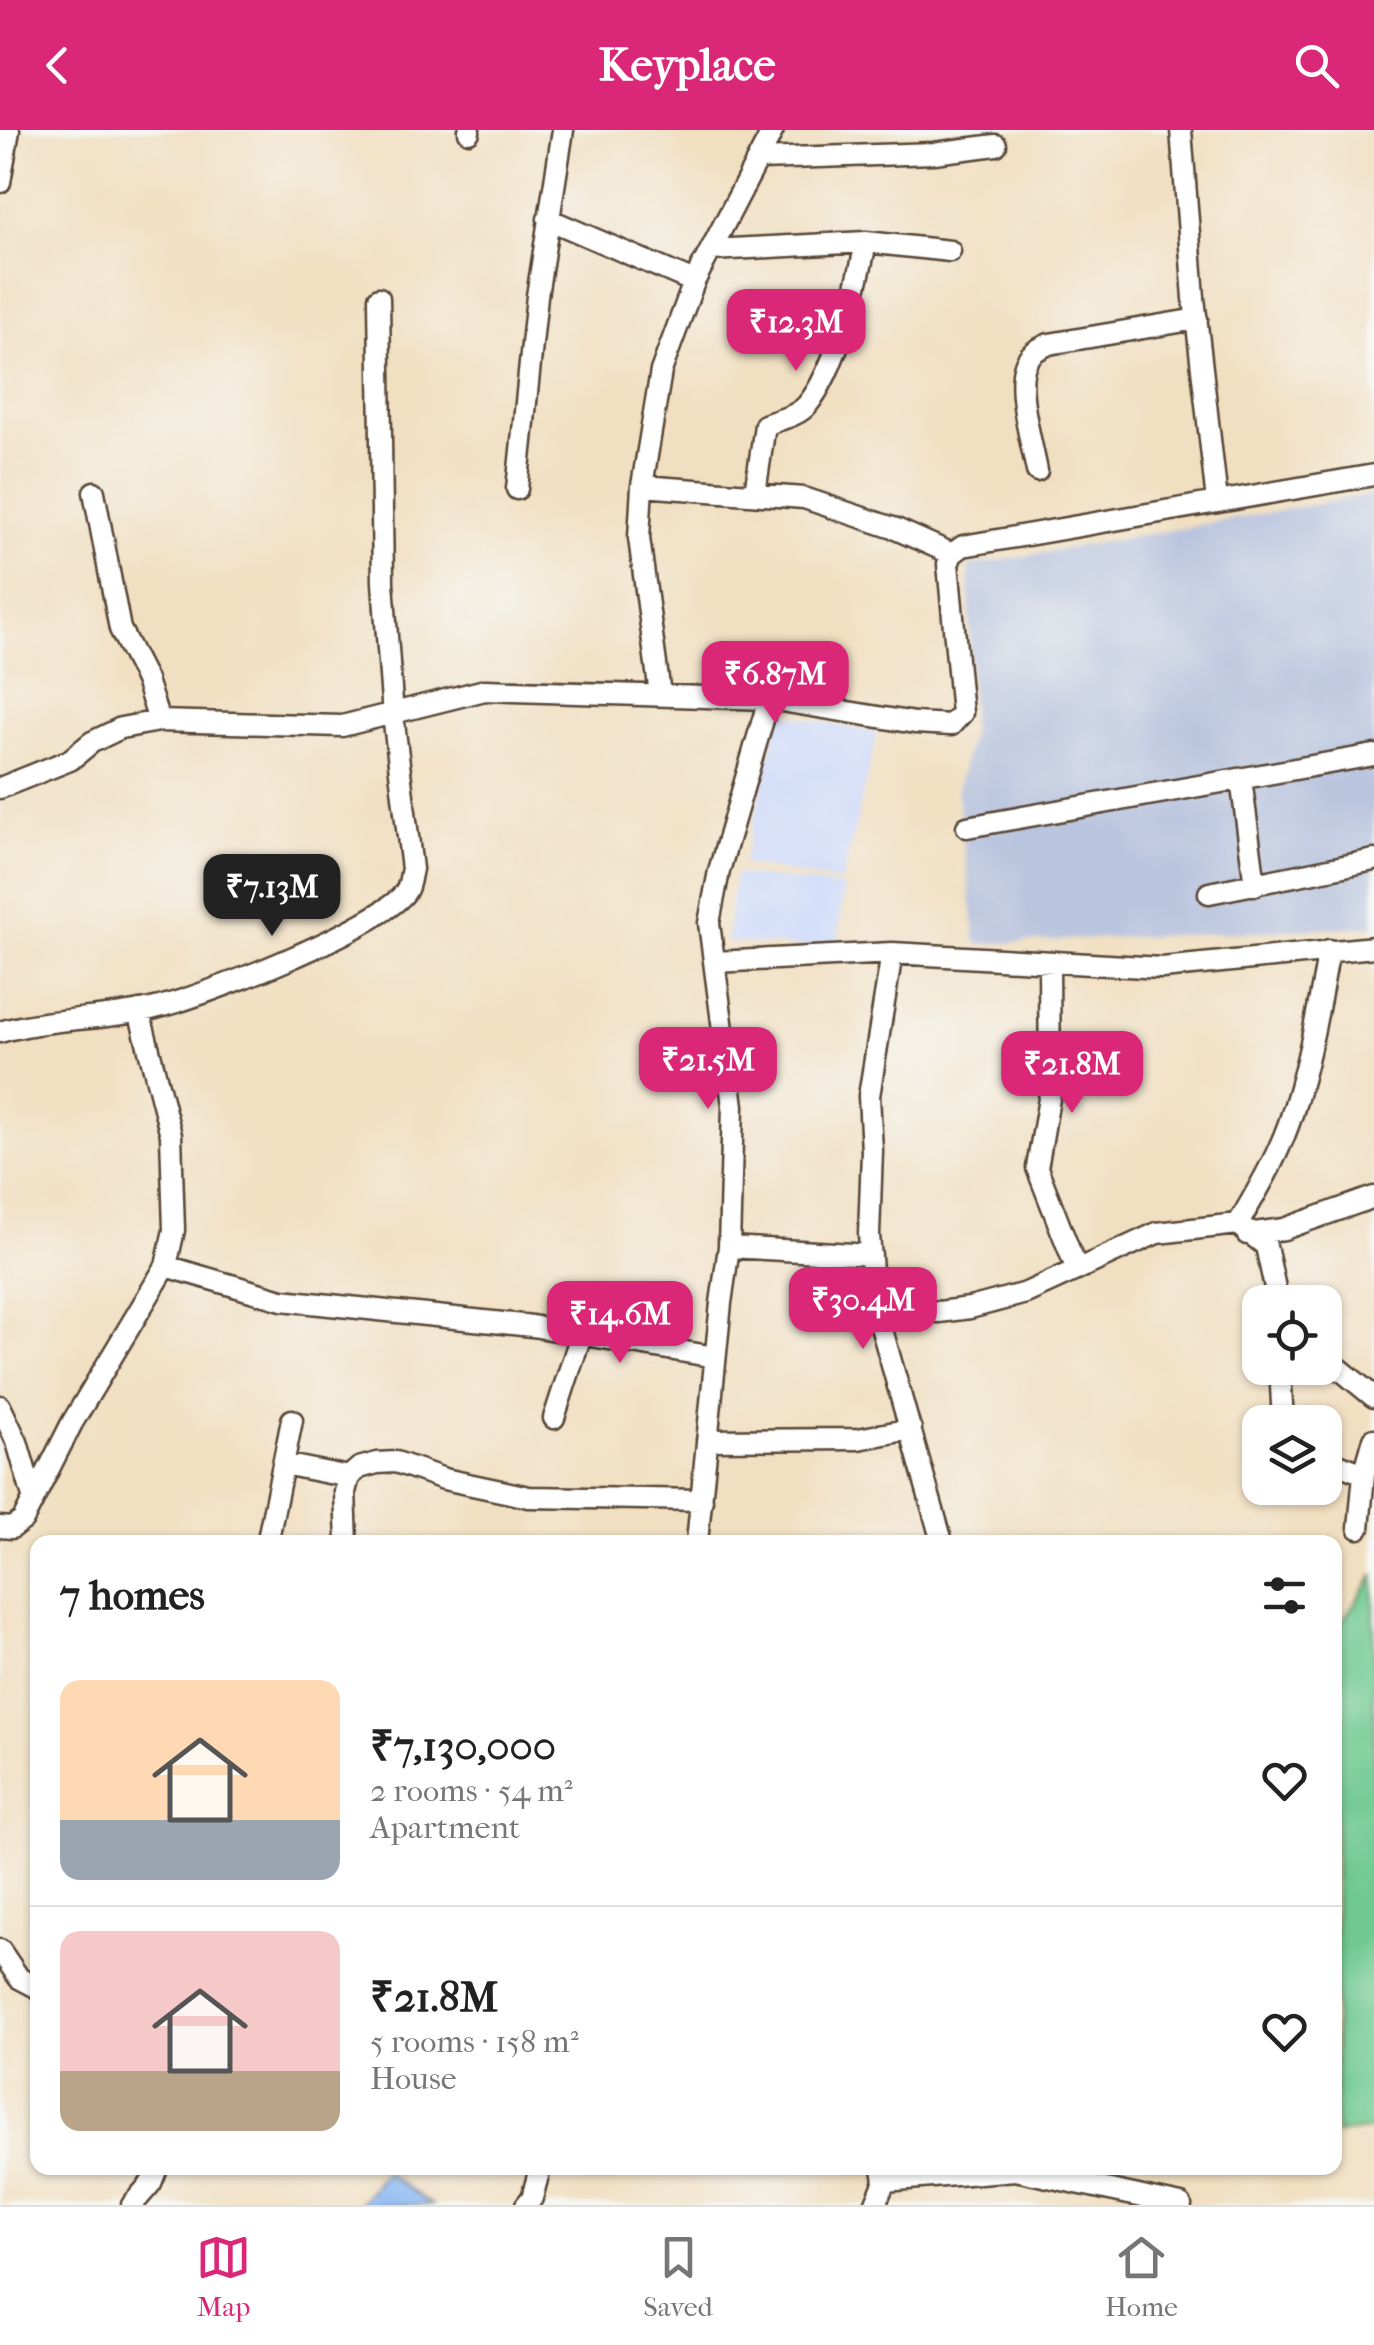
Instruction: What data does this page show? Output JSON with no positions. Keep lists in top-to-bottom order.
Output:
{
  "page": {
    "header": "Keyplace",
    "price": [
      "₹12.3M",
      "₹6.87M",
      "₹7.13M",
      "₹21.5M",
      "₹21.8M",
      "₹30.4M",
      "₹14.6M"
    ],
    "heading": "7 homes",
    "list": [
      {
        "name": "₹7,130,000",
        "note": "2 rooms · 54 m² · Apartment"
      },
      {
        "name": "₹21.8M",
        "note": "5 rooms · 158 m² · House"
      }
    ],
    "tabs": ["Map", "Saved", "Home"]
  }
}
